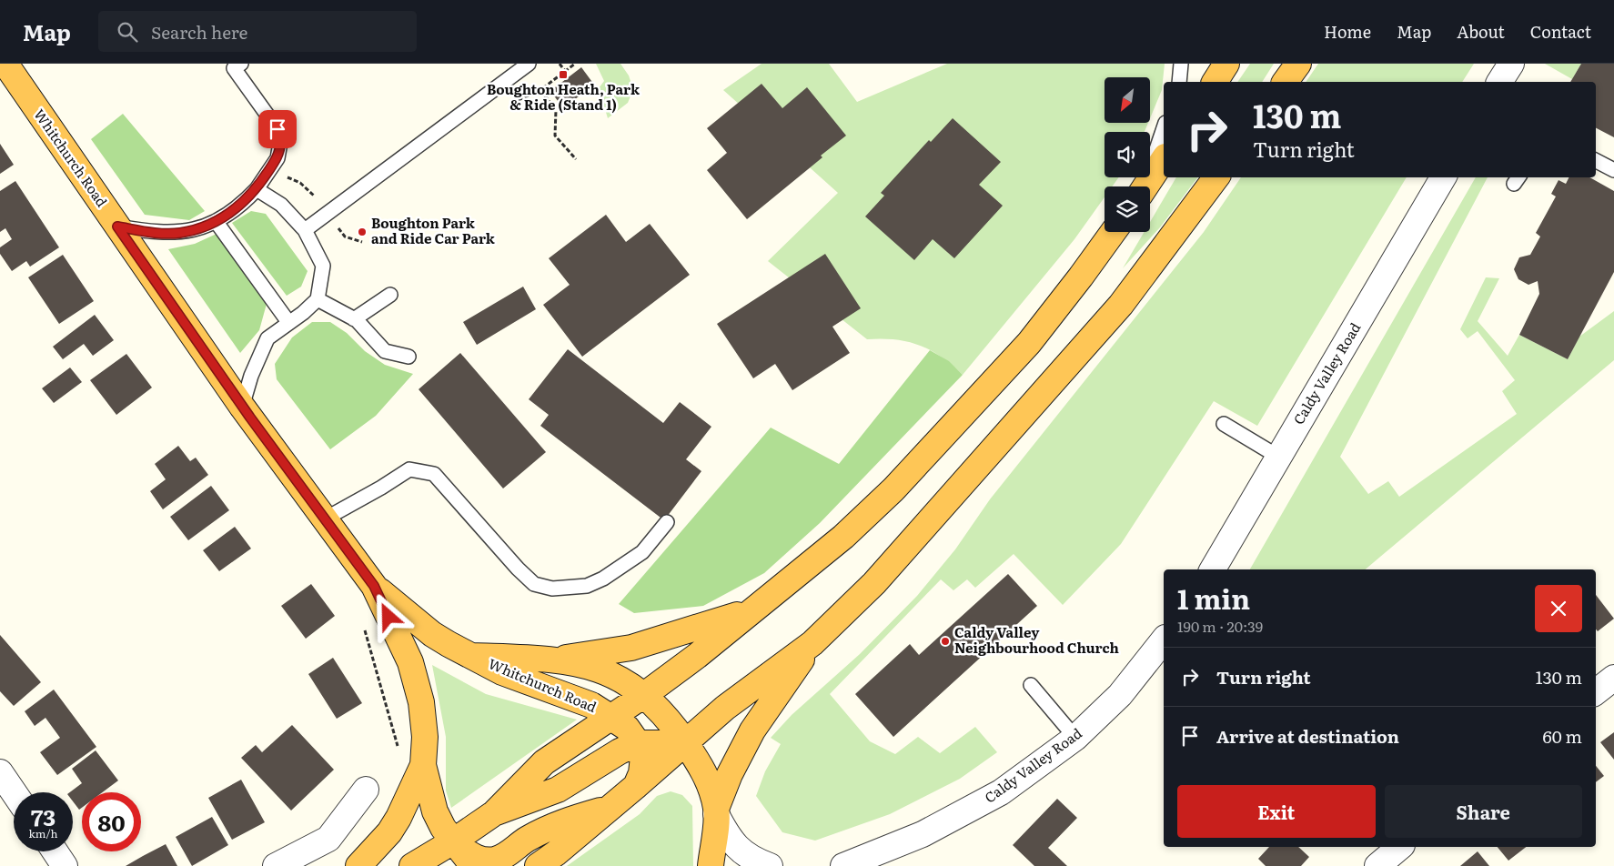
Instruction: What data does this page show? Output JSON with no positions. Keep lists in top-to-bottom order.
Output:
{
  "streets": {
    "highway": ["Whitchurch Road"],
    "street": ["Caldy Valley Road"]
  },
  "places": {
    "transit": ["Boughton Heath, Park & Ride (Stand 1)"],
    "other": ["Boughton Park and Ride Car Park", "Caldy Valley Neighbourhood Church"]
  },
  "north": "bottom left",
  "page": {
    "header": "Map",
    "search": "Search here",
    "nav": [
      "Home",
      "Map",
      "About",
      "Contact"
    ],
    "turn": ["130 m", "Turn right"],
    "heading": ["1 min", "190 m · 20:39"],
    "list": [
      {
        "name": "Turn right",
        "value": "130 m"
      },
      {
        "name": "Arrive at destination",
        "value": "60 m"
      }
    ],
    "buttons": ["Exit", "Share"],
    "speed": "73 km/h",
    "limit": "80"
  }
}
